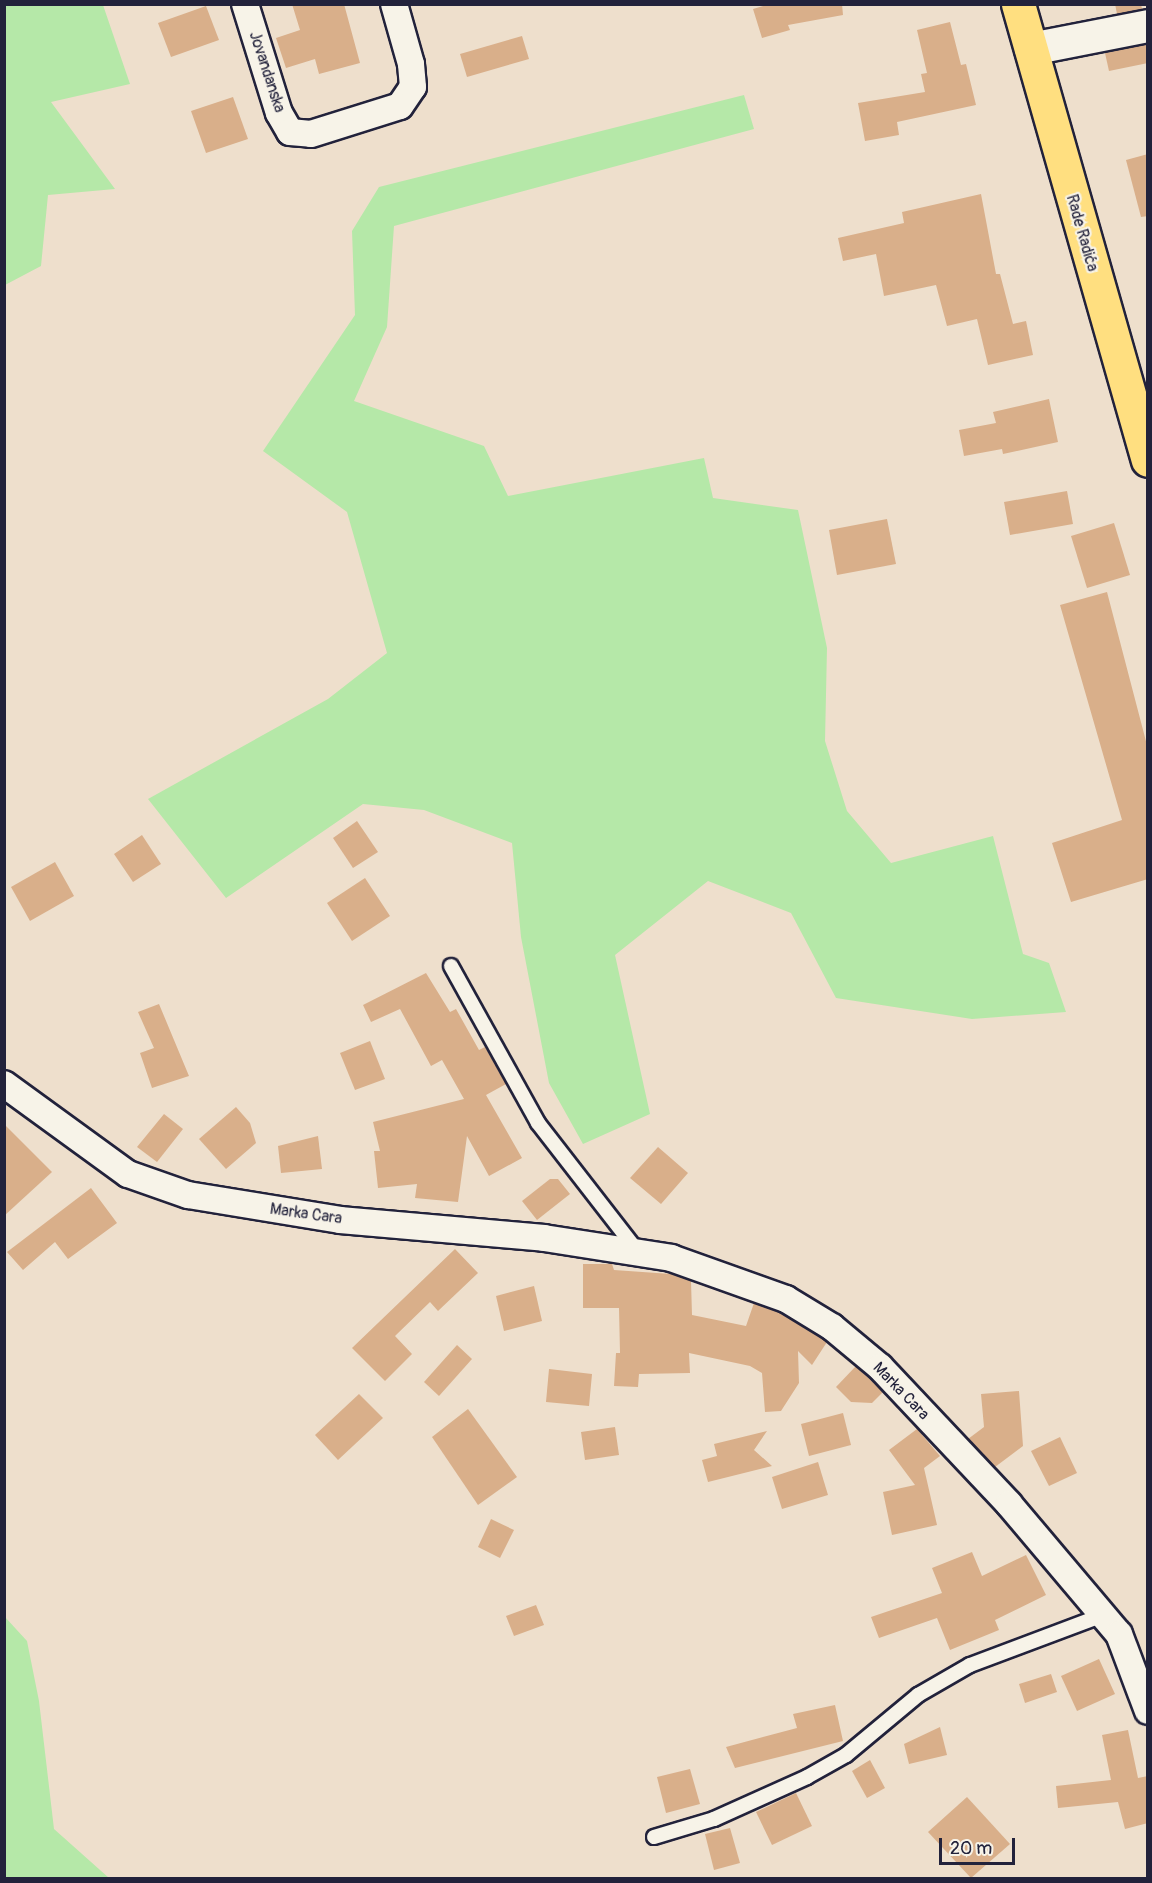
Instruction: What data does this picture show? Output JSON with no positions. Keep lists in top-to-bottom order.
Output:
{
  "streets": {
    "main road": ["Rade Radića"],
    "street": ["Jovandanska", "Marka Cara"]
  },
  "scale_bar": "20 m"
}
